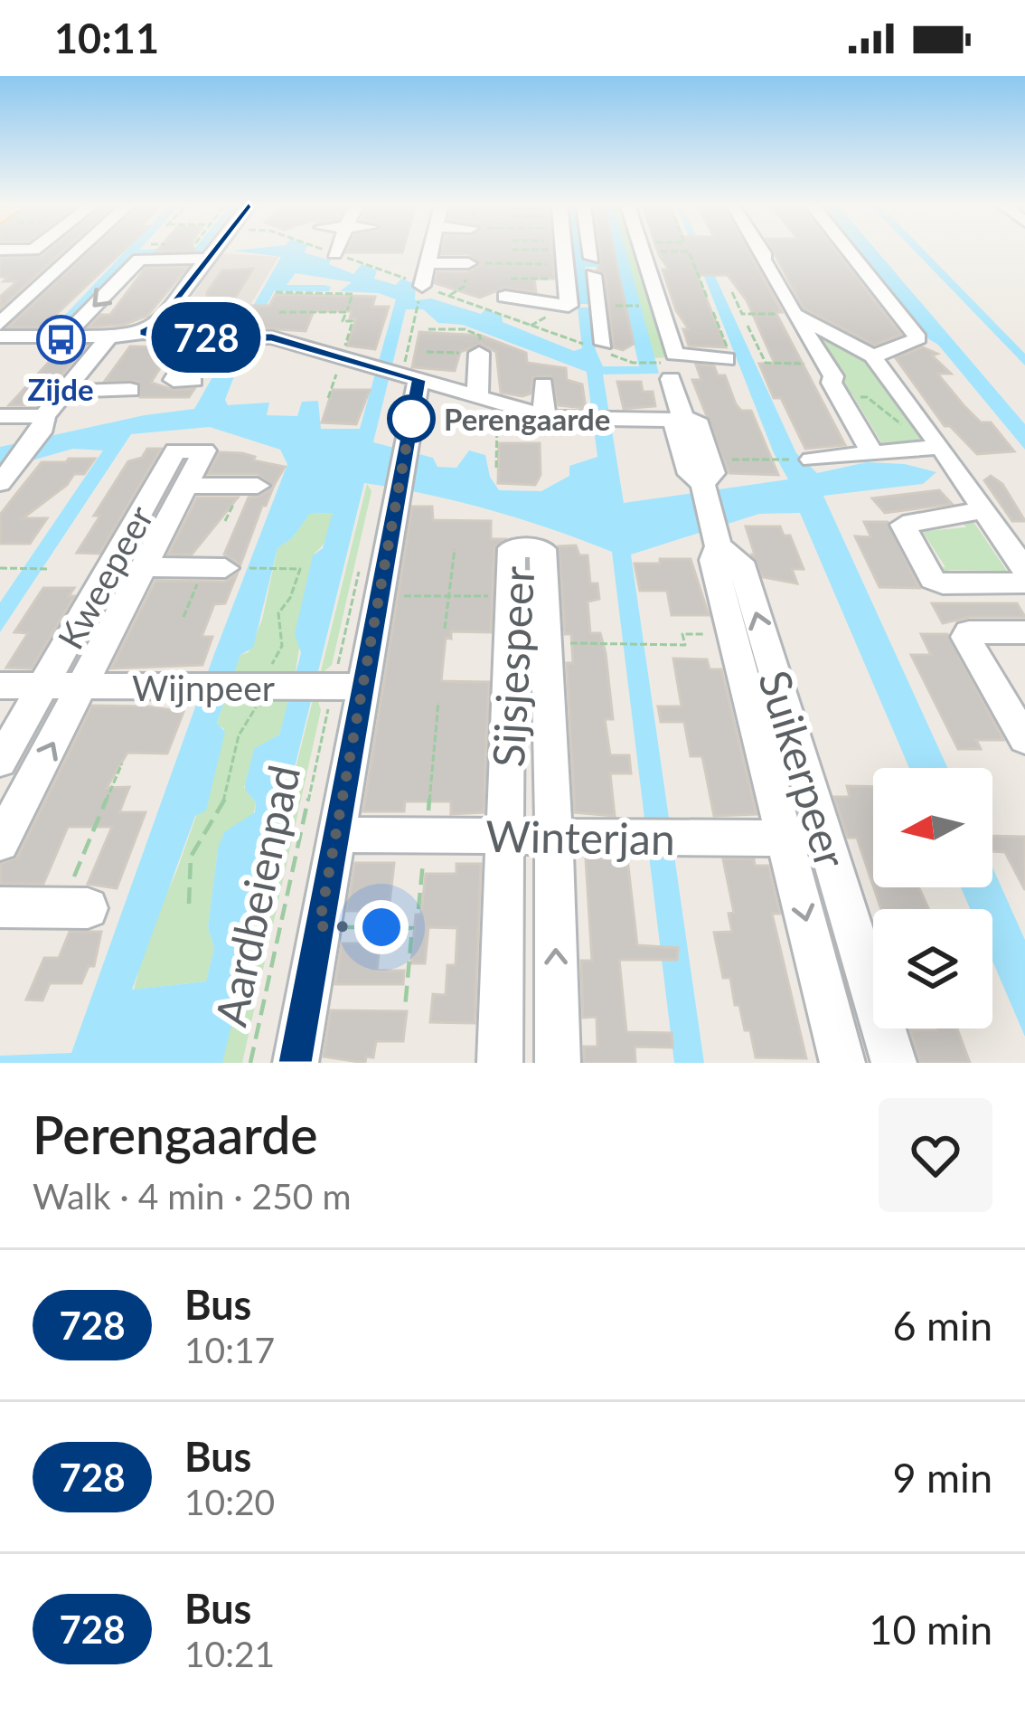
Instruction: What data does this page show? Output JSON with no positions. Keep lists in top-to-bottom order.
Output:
{
  "streets": {
    "street": [
      "Kweepeer",
      "Sijsjespeer",
      "Wijnpeer",
      "Suikerpeer",
      "Winterjan"
    ],
    "path": ["Aardbeienpad"]
  },
  "crossings": [
    ["Kweepeer", "Wijnpeer"],
    ["Sijsjespeer", "Winterjan"],
    ["Wijnpeer", "Aardbeienpad"],
    ["Suikerpeer", "Winterjan"]
  ],
  "places": {
    "bus stop": ["Zijde"],
    "other": ["Perengaarde"]
  },
  "lines": ["bus line 728"],
  "north": "left",
  "page": {
    "status": "10:11",
    "on_map": "728",
    "heading": ["Perengaarde", "Walk · 4 min · 250 m"],
    "list": [
      {
        "mark": "728",
        "name": "Bus",
        "note": "10:17",
        "value": "6 min"
      },
      {
        "mark": "728",
        "name": "Bus",
        "note": "10:20",
        "value": "9 min"
      },
      {
        "mark": "728",
        "name": "Bus",
        "note": "10:21",
        "value": "10 min"
      }
    ]
  }
}
